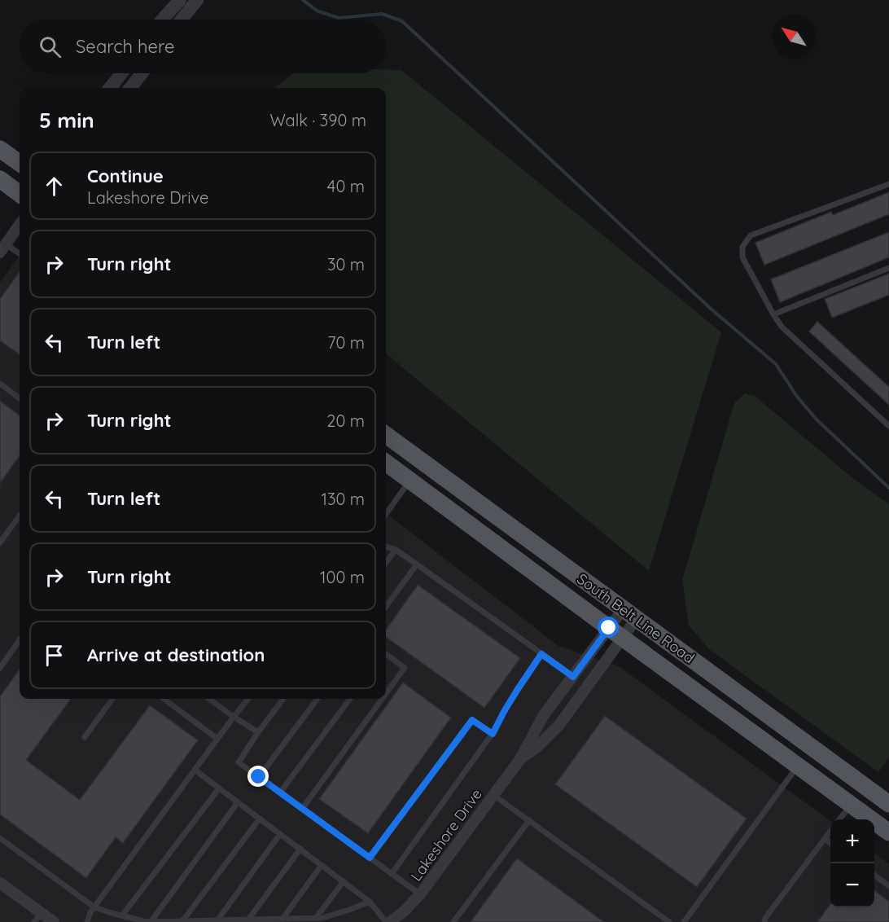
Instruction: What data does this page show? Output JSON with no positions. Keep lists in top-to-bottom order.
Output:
{
  "streets": {
    "main road": ["South Belt Line Road"],
    "street": ["Lakeshore Drive"]
  },
  "crossings": [
    ["South Belt Line Road", "Lakeshore Drive"]
  ],
  "north": "top left",
  "page": {
    "search": "Search here",
    "heading": ["5 min", "Walk · 390 m"],
    "list": [
      ["Continue", "Lakeshore Drive", "40 m"],
      ["Turn right", "30 m"],
      ["Turn left", "70 m"],
      ["Turn right", "20 m"],
      ["Turn left", "130 m"],
      ["Turn right", "100 m"],
      "Arrive at destination"
    ],
    "map_buttons": ["+", "−"]
  }
}
